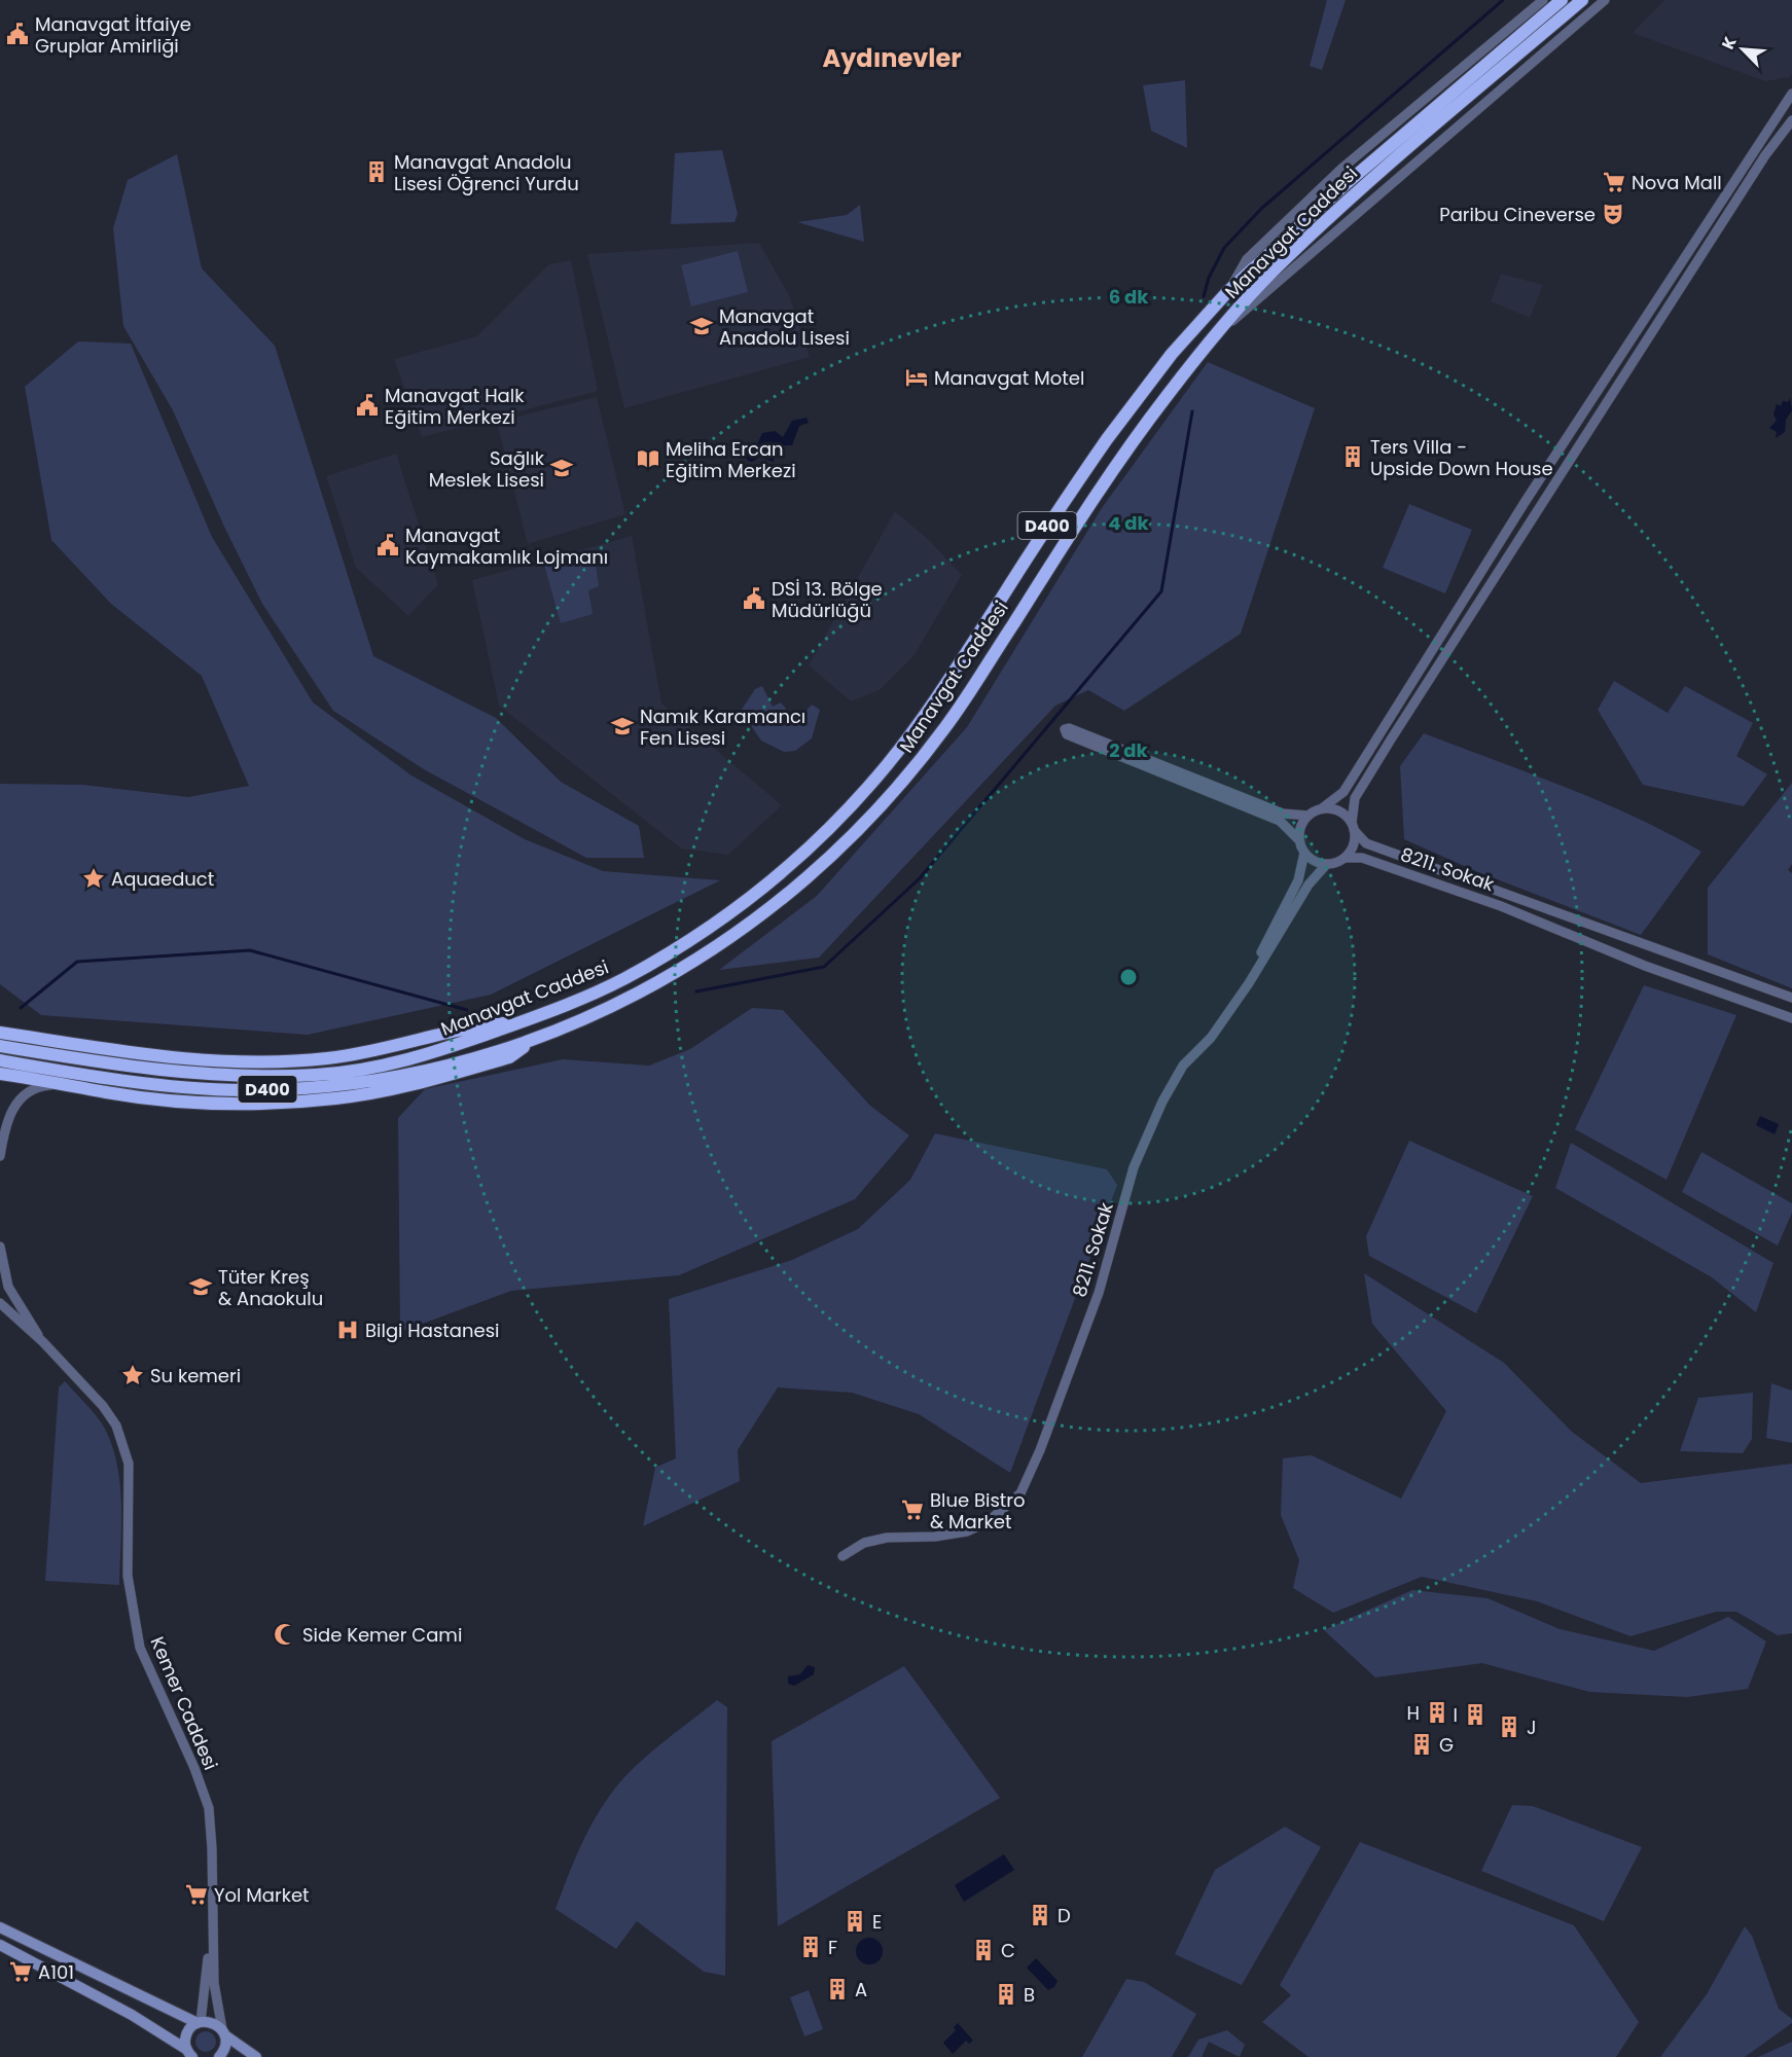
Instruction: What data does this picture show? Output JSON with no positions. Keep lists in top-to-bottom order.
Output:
{
  "streets": {
    "highway": ["Manavgat Caddesi", "D400"],
    "street": ["8211. Sokak", "Kemer Caddesi"]
  },
  "districts": ["Aydınevler"],
  "places": {
    "public building": [
      "Manavgat İtfaiye Gruplar Amirliği",
      "Manavgat Halk Eğitim Merkezi",
      "Manavgat Kaymakamlık Lojmanı",
      "DSİ 13. Bölge Müdürlüğü"
    ],
    "building": [
      "Manavgat Anadolu Lisesi Öğrenci Yurdu",
      "Ters Villa - Upside Down House",
      "H",
      "I",
      "J",
      "G",
      "D",
      "E",
      "F",
      "C",
      "A",
      "B"
    ],
    "supermarket": [
      "Nova Mall",
      "Blue Bistro & Market",
      "Yol Market",
      "A101"
    ],
    "theatre": ["Paribu Cineverse"],
    "school or university": [
      "Manavgat Anadolu Lisesi",
      "Sağlık Meslek Lisesi",
      "Namık Karamancı Fen Lisesi",
      "Tüter Kreş & Anaokulu"
    ],
    "hotel": ["Manavgat Motel"],
    "library": ["Meliha Ercan Eğitim Merkezi"],
    "place": ["Aquaeduct", "Su kemeri"],
    "hospital": ["Bilgi Hastanesi"],
    "mosque": ["Side Kemer Cami"]
  },
  "north": "top left",
  "rings": ["6 dk", "4 dk", "2 dk"]
}
